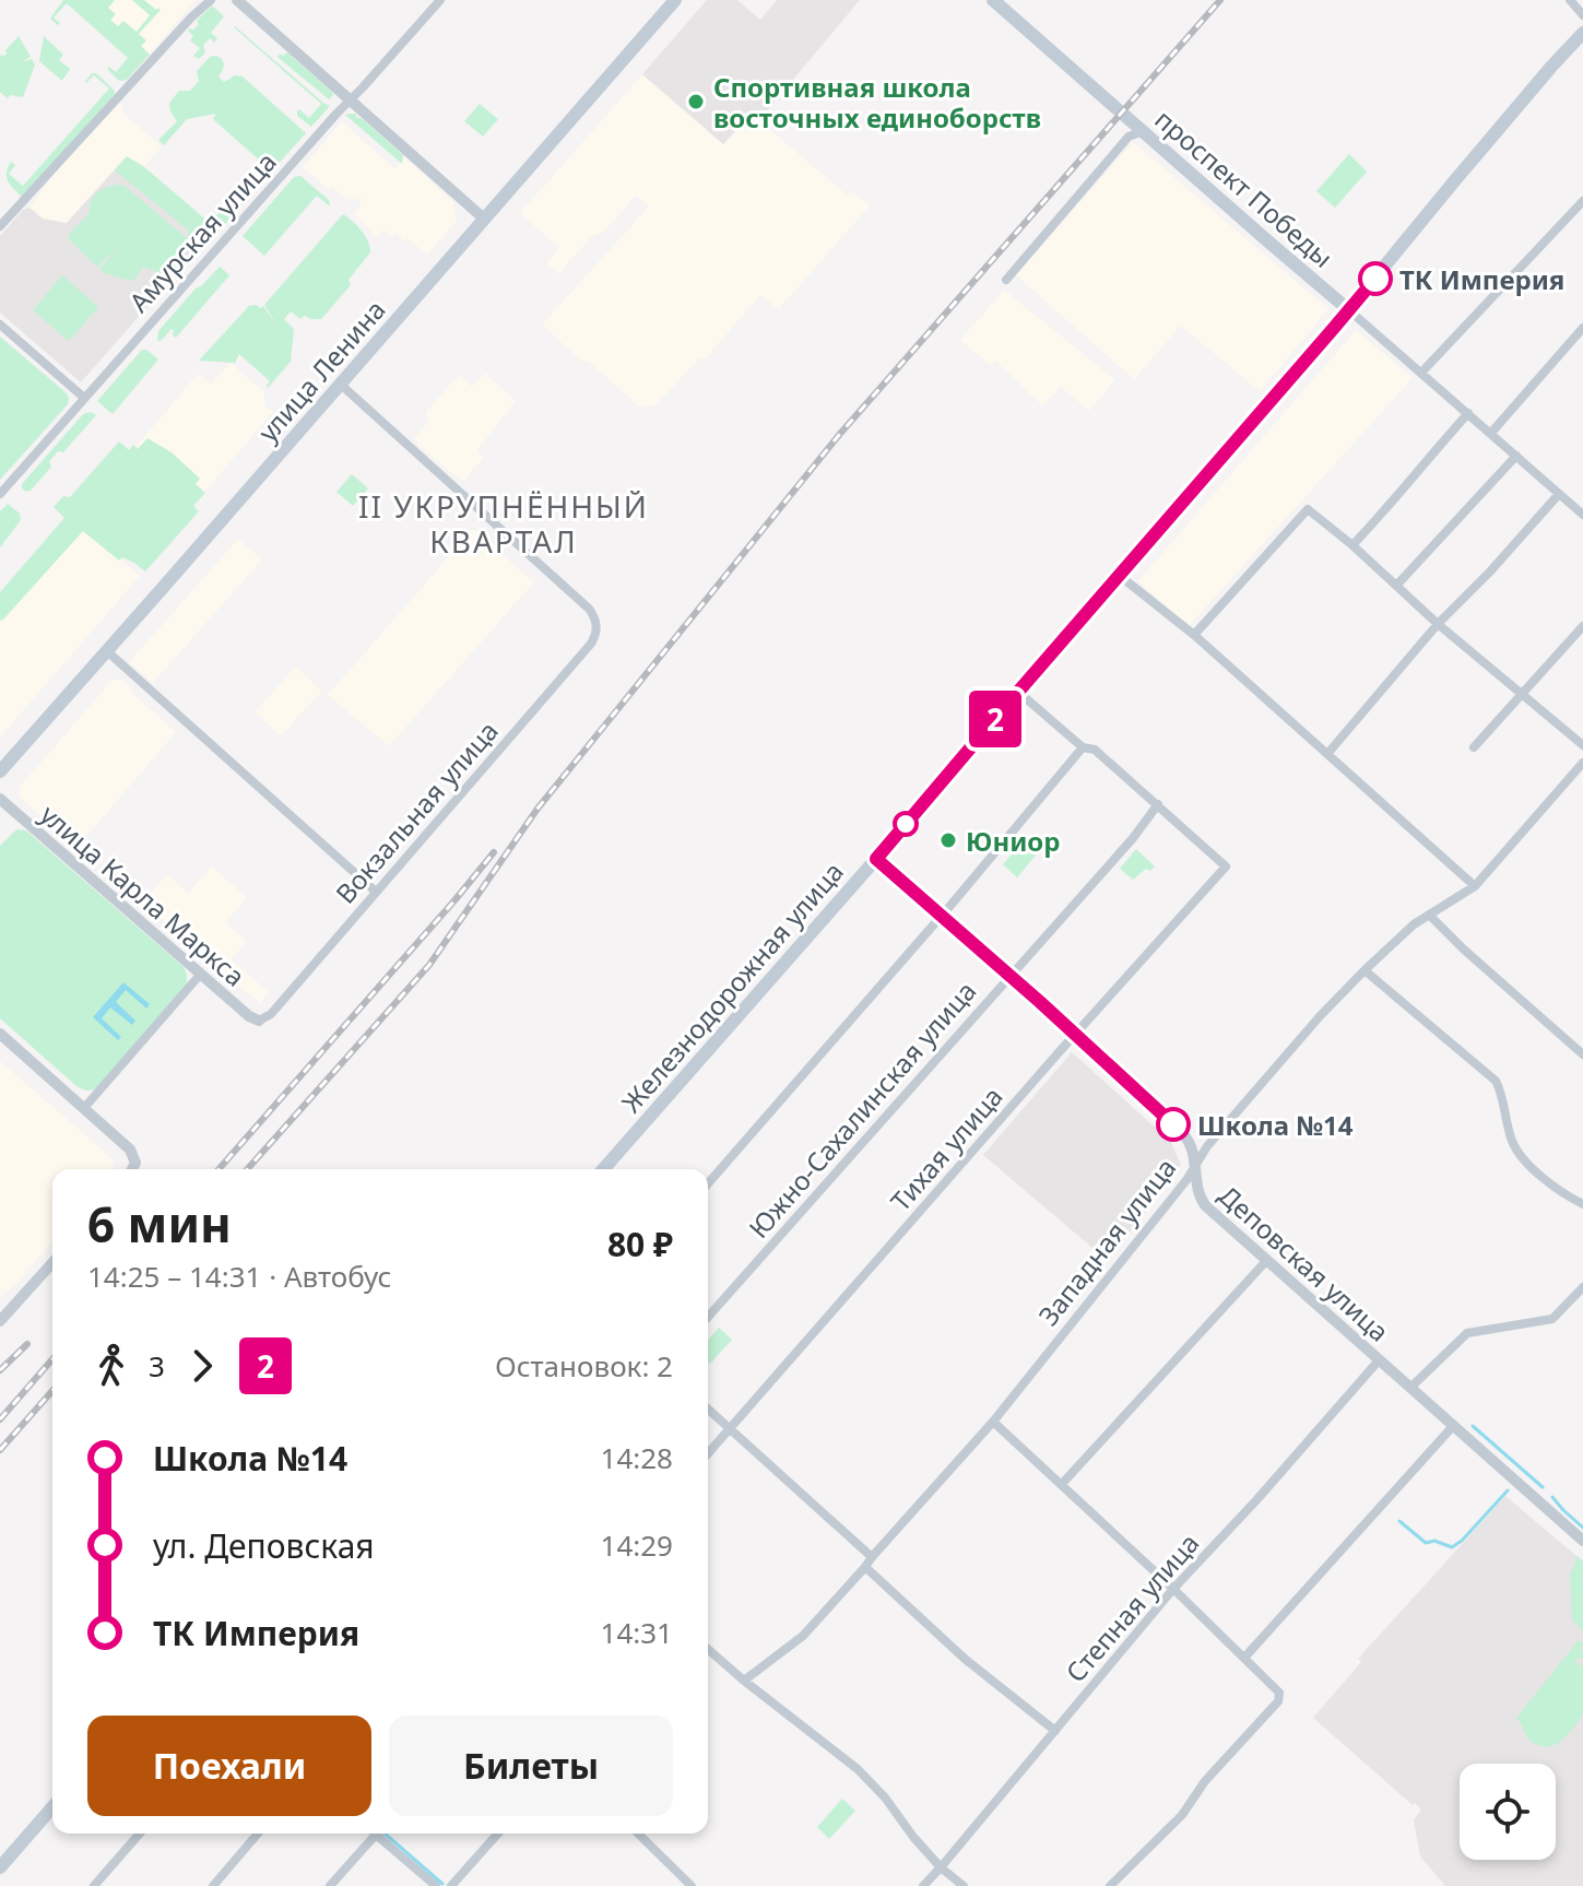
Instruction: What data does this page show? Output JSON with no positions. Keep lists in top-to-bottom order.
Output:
{
  "streets": {
    "main road": ["проспект Победы", "улица Ленина", "Железнодорожная улица"],
    "street": [
      "Амурская улица",
      "Вокзальная улица",
      "улица Карла Маркса",
      "Южно-Сахалинская улица",
      "Тихая улица",
      "Западная улица",
      "Деповская улица",
      "Степная улица"
    ]
  },
  "crossings": [
    ["проспект Победы", "Железнодорожная улица"],
    ["улица Ленина", "Вокзальная улица"],
    ["Вокзальная улица", "улица Карла Маркса"],
    ["Железнодорожная улица", "Деповская улица"],
    ["Южно-Сахалинская улица", "Тихая улица"],
    ["Южно-Сахалинская улица", "Деповская улица"],
    ["Тихая улица", "Деповская улица"],
    ["Западная улица", "Деповская улица"],
    ["Деповская улица", "Степная улица"]
  ],
  "districts": ["II УКРУПНЁННЫЙ КВАРТАЛ"],
  "places": [
    "Спортивная школа восточных единоборств",
    "ТК Империя",
    "Юниор",
    "Школа №14"
  ],
  "lines": ["bus line 2"],
  "page": {
    "on_map": "2",
    "heading": ["6 мин", "14:25 – 14:31 · Автобус", "80 ₽"],
    "legs": ["3", "2", "Остановок: 2"],
    "list": [
      {
        "name": "Школа №14",
        "value": "14:28"
      },
      {
        "name": "ул. Деповская",
        "value": "14:29"
      },
      {
        "name": "ТК Империя",
        "value": "14:31"
      }
    ],
    "buttons": ["Поехали", "Билеты"]
  }
}
